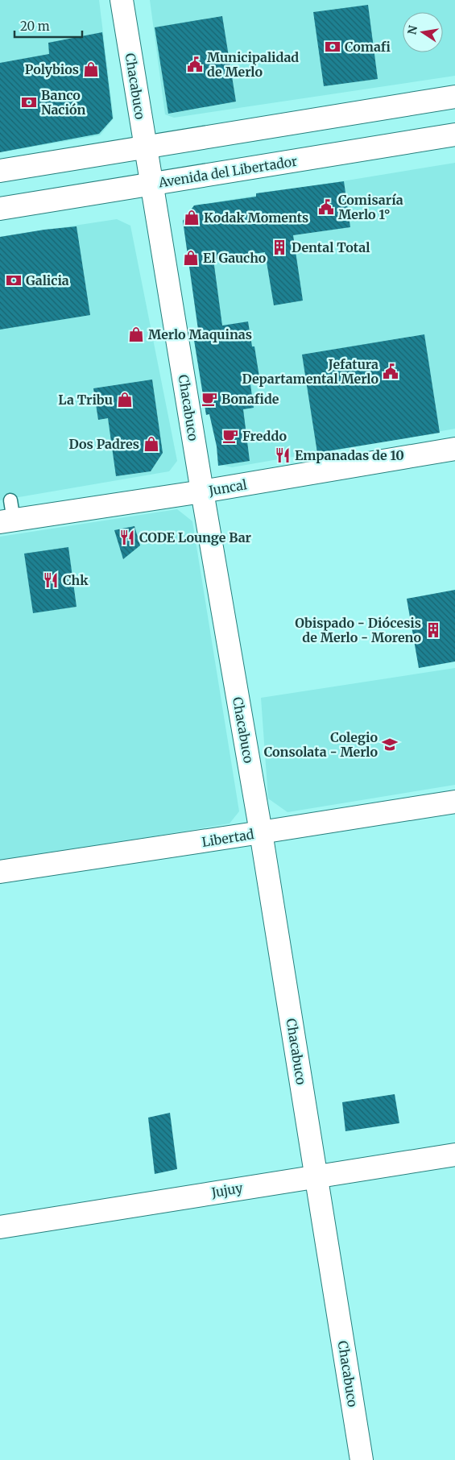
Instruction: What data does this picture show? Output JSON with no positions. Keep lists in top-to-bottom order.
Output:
{
  "streets": {
    "street": [
      "Chacabuco",
      "Avenida del Libertador",
      "Juncal",
      "Libertad",
      "Jujuy"
    ]
  },
  "crossings": [
    ["Chacabuco", "Avenida del Libertador"],
    ["Chacabuco", "Juncal"],
    ["Chacabuco", "Libertad"],
    ["Chacabuco", "Jujuy"]
  ],
  "places": {
    "bank": ["Comafi", "Banco Nación", "Galicia"],
    "public building": ["Municipalidad de Merlo", "Comisaría Merlo 1°", "Jefatura Departamental Merlo"],
    "shop": [
      "Polybios",
      "Kodak Moments",
      "El Gaucho",
      "Merlo Maquinas",
      "La Tribu",
      "Dos Padres"
    ],
    "building": ["Dental Total", "Obispado - Diócesis de Merlo - Moreno"],
    "cafe": ["Bonafide", "Freddo"],
    "restaurant": ["Empanadas de 10", "CODE Lounge Bar", "Chk"],
    "school or university": ["Colegio Consolata - Merlo"]
  },
  "scale_bar": "20 m",
  "north": "left"
}
